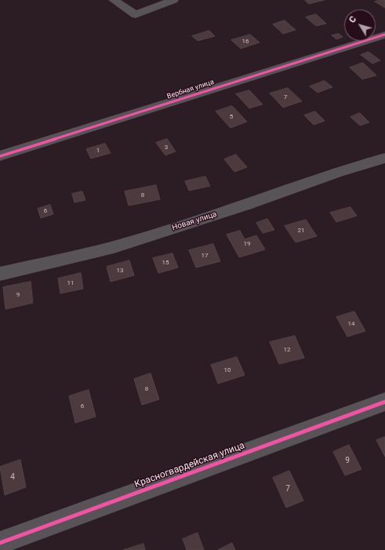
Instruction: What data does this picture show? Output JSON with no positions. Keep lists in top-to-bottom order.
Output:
{
  "streets": {
    "street": ["Вербная улица", "Новая улица", "Красногвардейская улица"]
  },
  "house_numbers": [
    "16",
    "7",
    "5",
    "3",
    "1",
    "8",
    "6",
    "21",
    "19",
    "17",
    "15",
    "13",
    "11",
    "9",
    "14",
    "12",
    "10",
    "8",
    "6",
    "9",
    "4",
    "7"
  ],
  "north": "top left"
}
